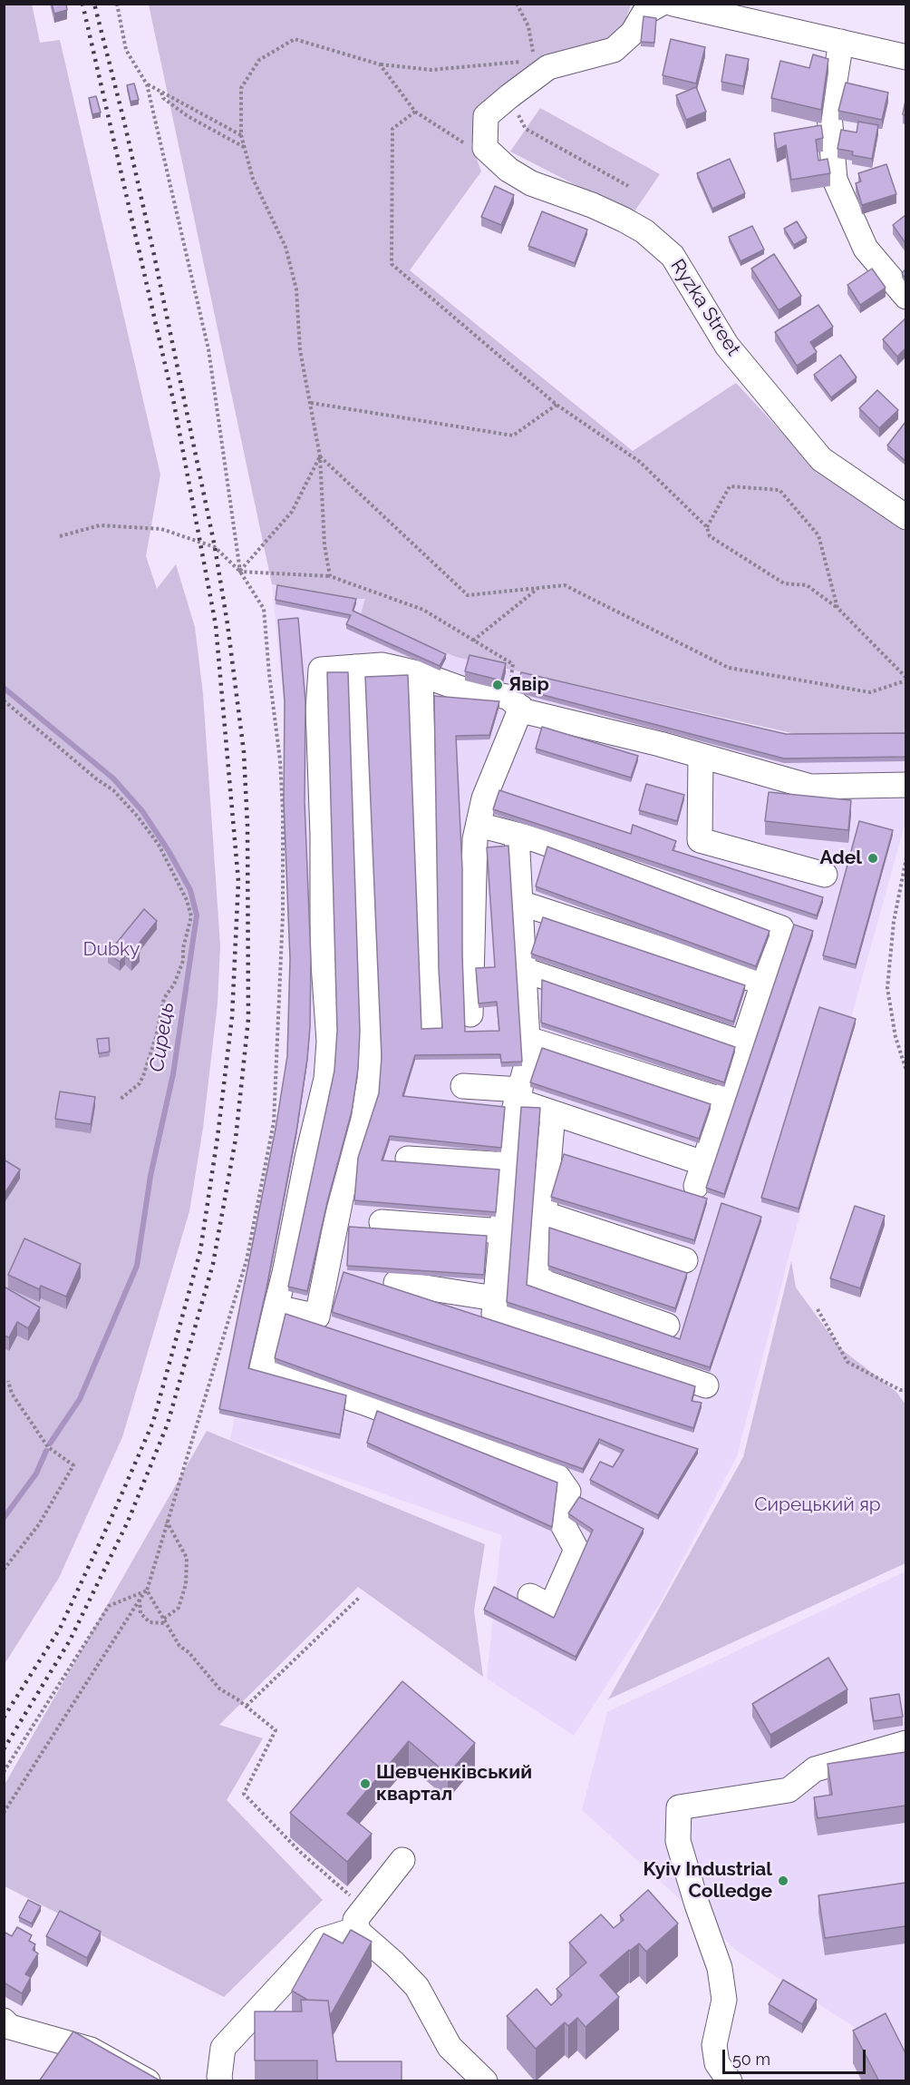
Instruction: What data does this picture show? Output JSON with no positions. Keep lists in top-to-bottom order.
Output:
{
  "streets": {
    "street": ["Ryzka Street"]
  },
  "water": ["Сирець"],
  "parks": ["Dubky", "Сирецький яр"],
  "places": [
    "Явір",
    "Adel",
    "Шевченківський квартал",
    "Kyiv Industrial Colledge"
  ],
  "scale_bar": "50 m"
}
